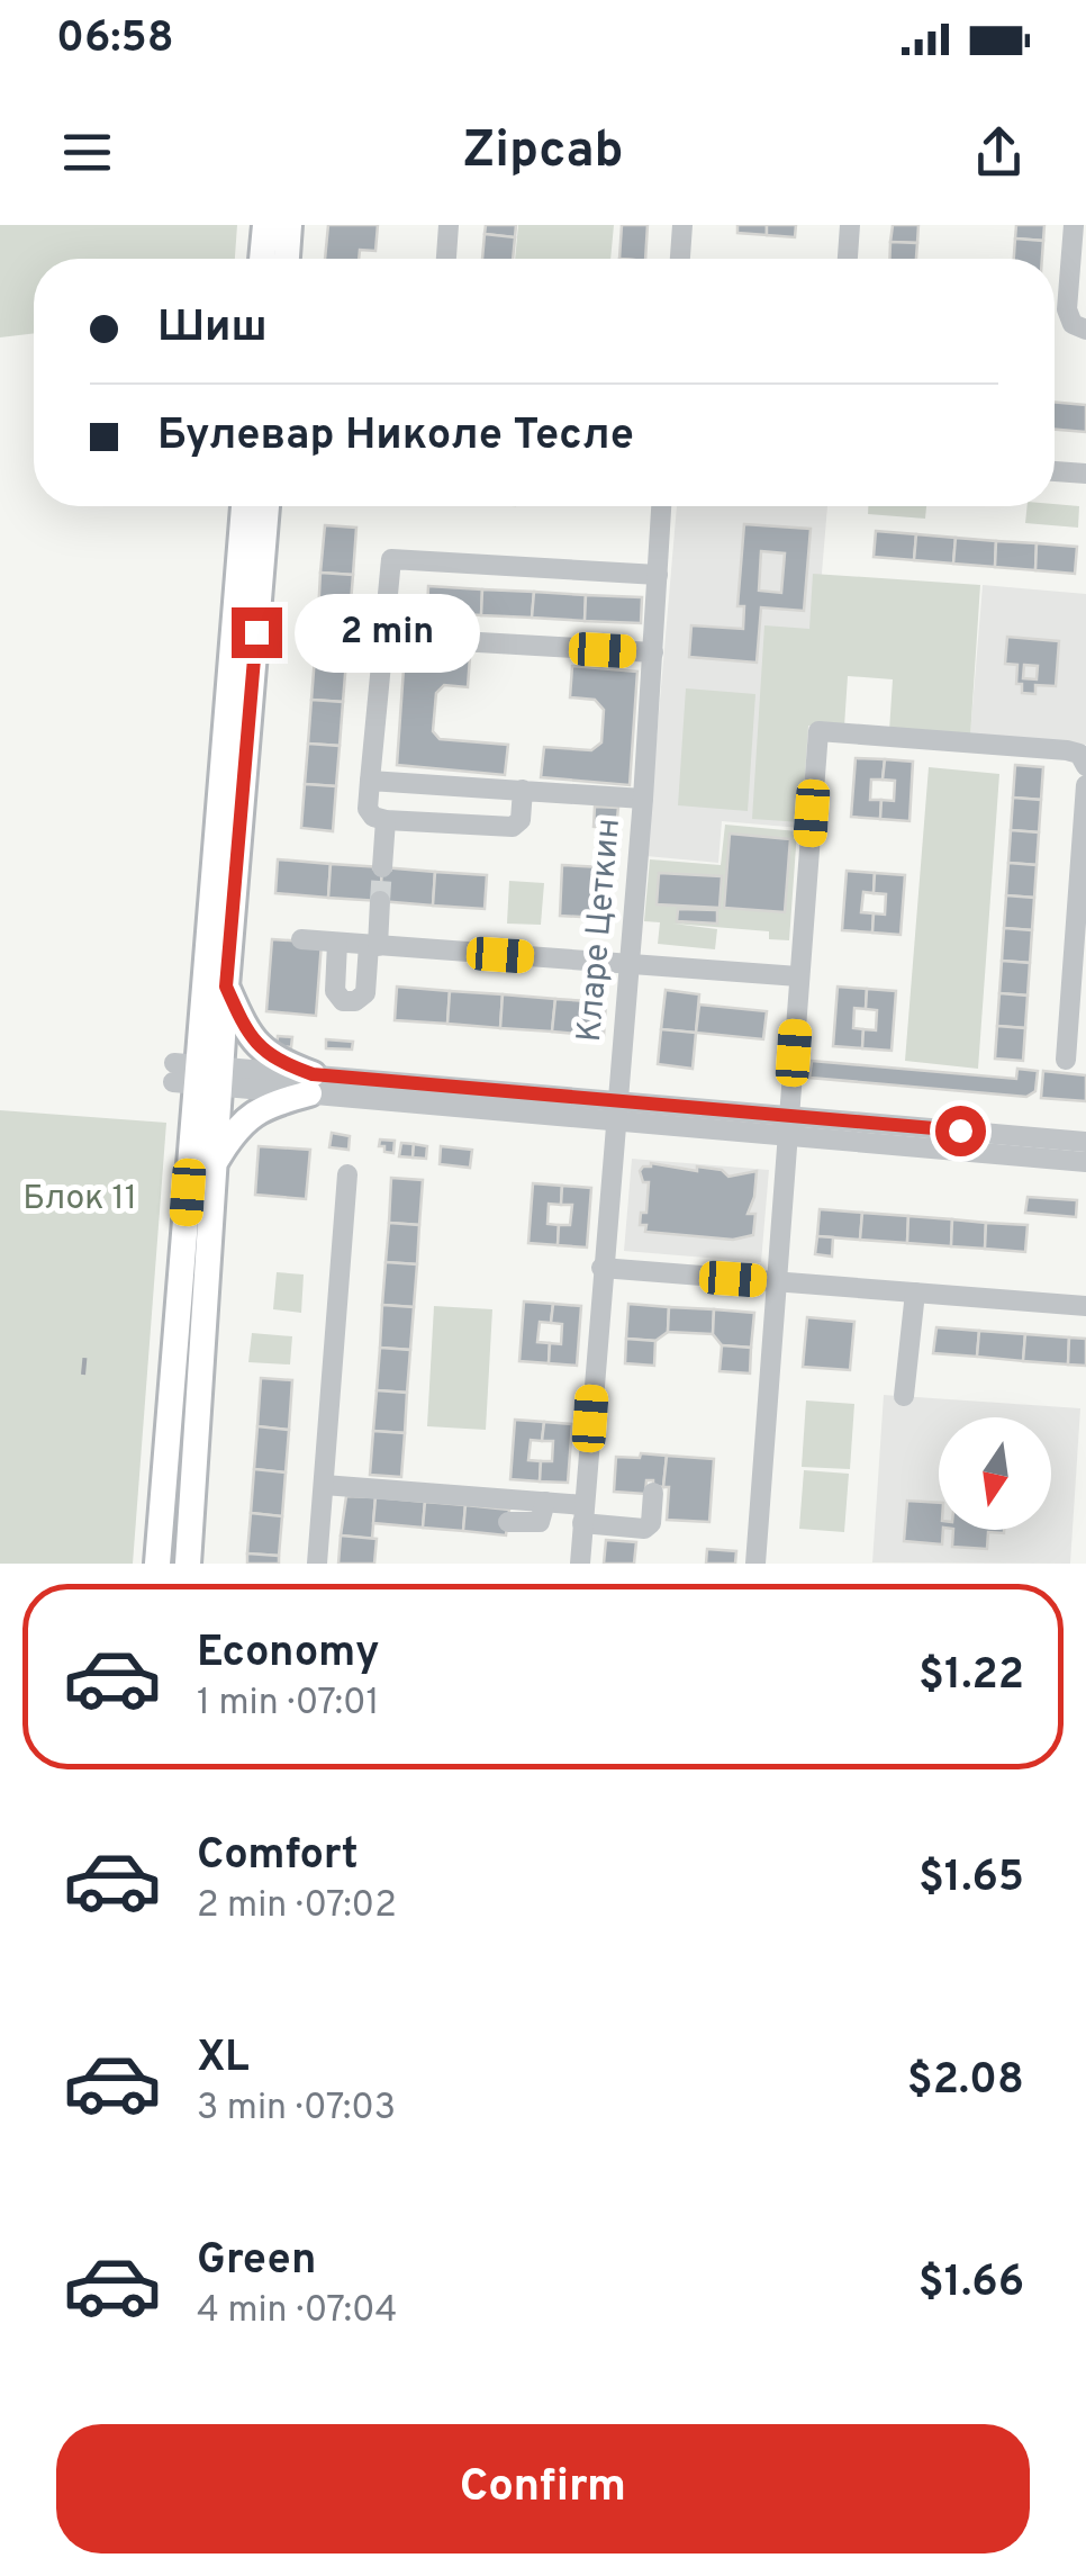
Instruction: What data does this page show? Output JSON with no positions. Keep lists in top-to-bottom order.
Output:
{
  "streets": {
    "street": ["Кларе Цеткин"]
  },
  "parks": ["Блок 11"],
  "north": "bottom",
  "page": {
    "status": "06:58",
    "header": "Zipcab",
    "banner": ["Шиш", "Булевар Николе Тесле"],
    "bubble": "2 min",
    "list": [
      {
        "name": "Economy",
        "note": "1 min · 07:01",
        "value": "$1.22"
      },
      {
        "name": "Comfort",
        "note": "2 min · 07:02",
        "value": "$1.65"
      },
      {
        "name": "XL",
        "note": "3 min · 07:03",
        "value": "$2.08"
      },
      {
        "name": "Green",
        "note": "4 min · 07:04",
        "value": "$1.66"
      }
    ],
    "buttons": "Confirm"
  }
}
